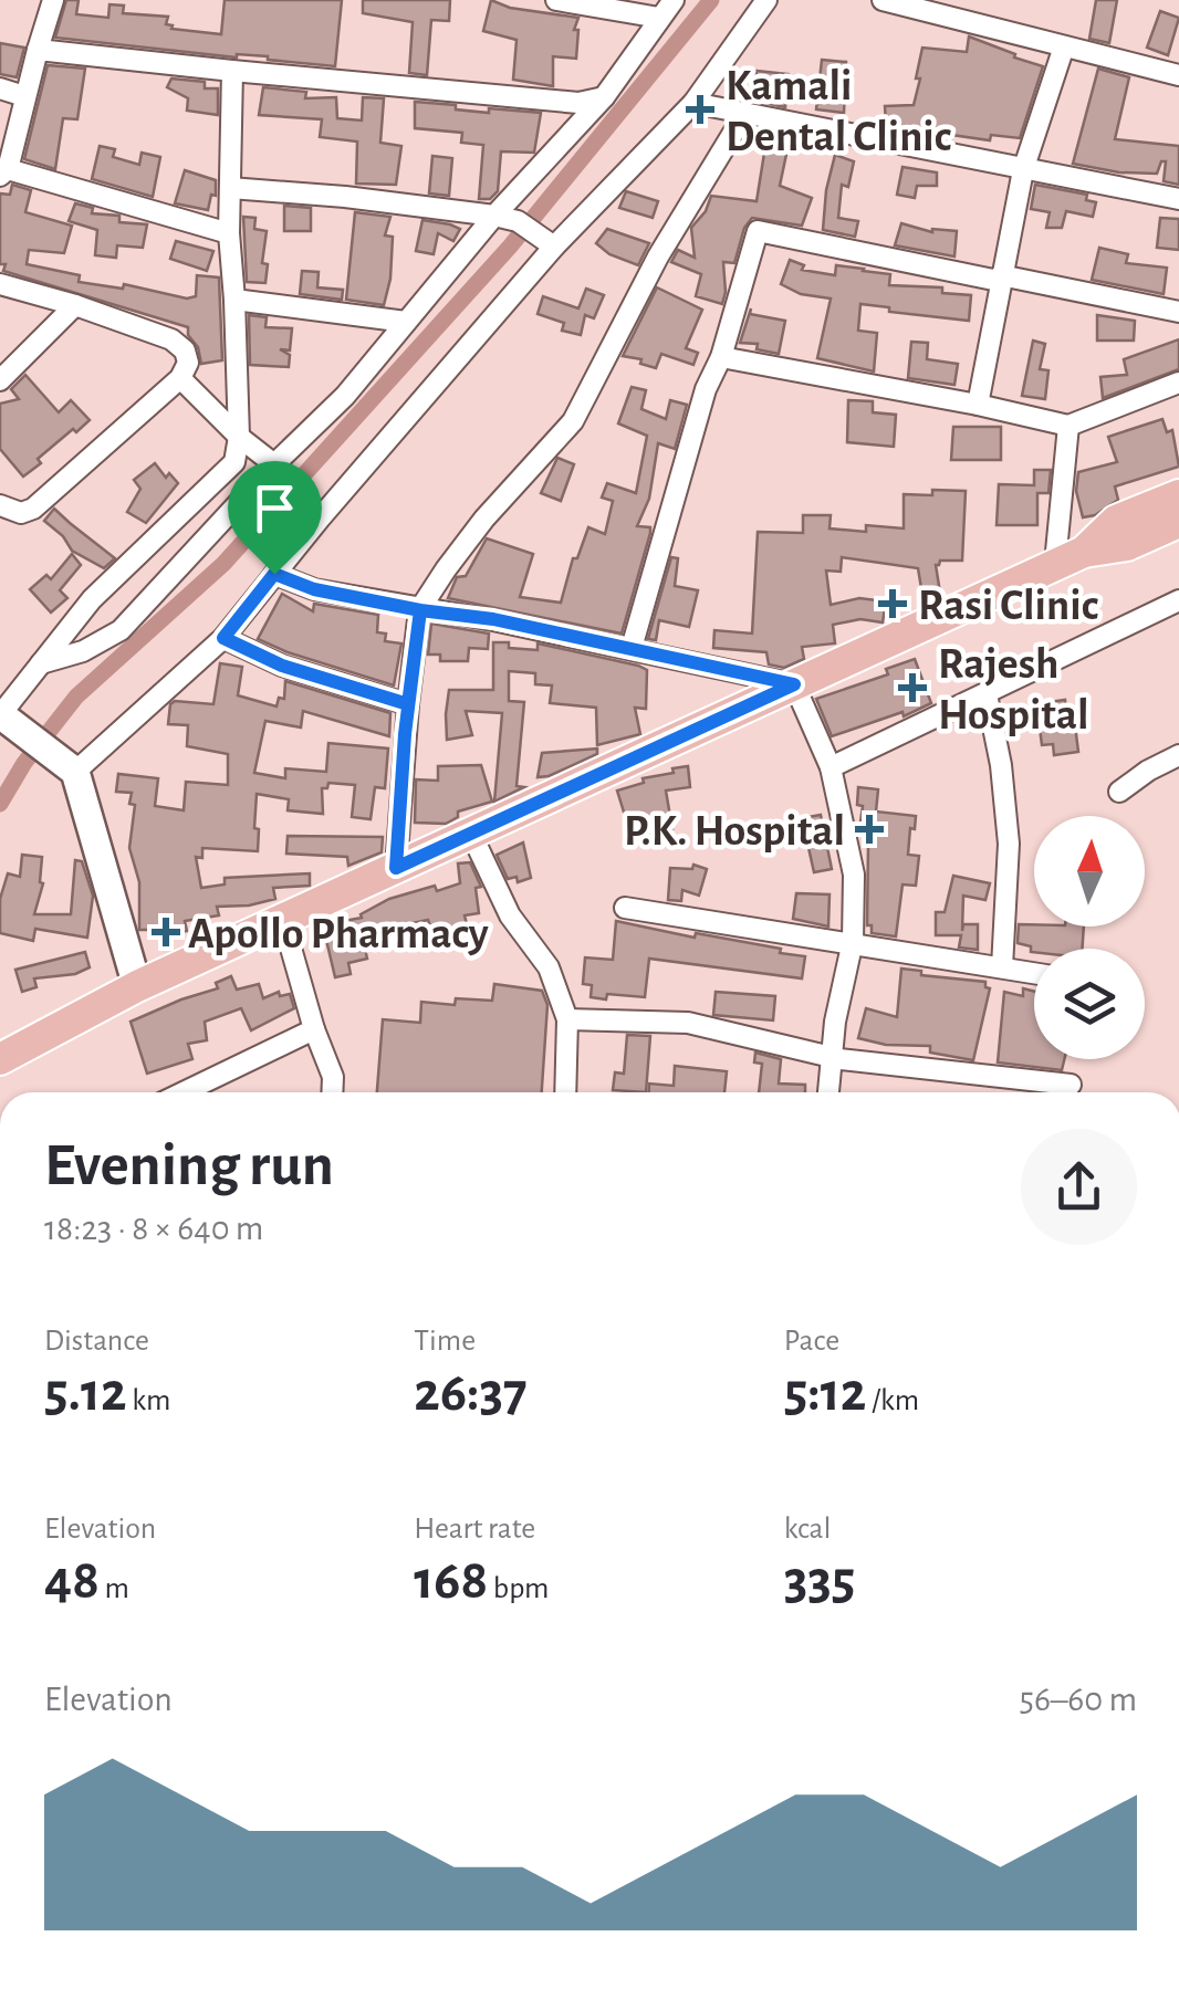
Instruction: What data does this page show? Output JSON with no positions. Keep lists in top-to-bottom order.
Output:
{
  "places": {
    "health": [
      "Kamali Dental Clinic",
      "Rasi Clinic",
      "Rajesh Hospital",
      "P.K. Hospital",
      "Apollo Pharmacy"
    ]
  },
  "north": "top",
  "page": {
    "heading": ["Evening run", "18:23 · 8 × 640 m"],
    "stats": [
      ["Distance", "5.12 km"],
      ["Time", "26:37"],
      ["Pace", "5:12 /km"],
      ["Elevation", "48 m"],
      ["Heart rate", "168 bpm"],
      ["kcal", "335"]
    ],
    "chart": ["Elevation", "56–60 m"]
  }
}
